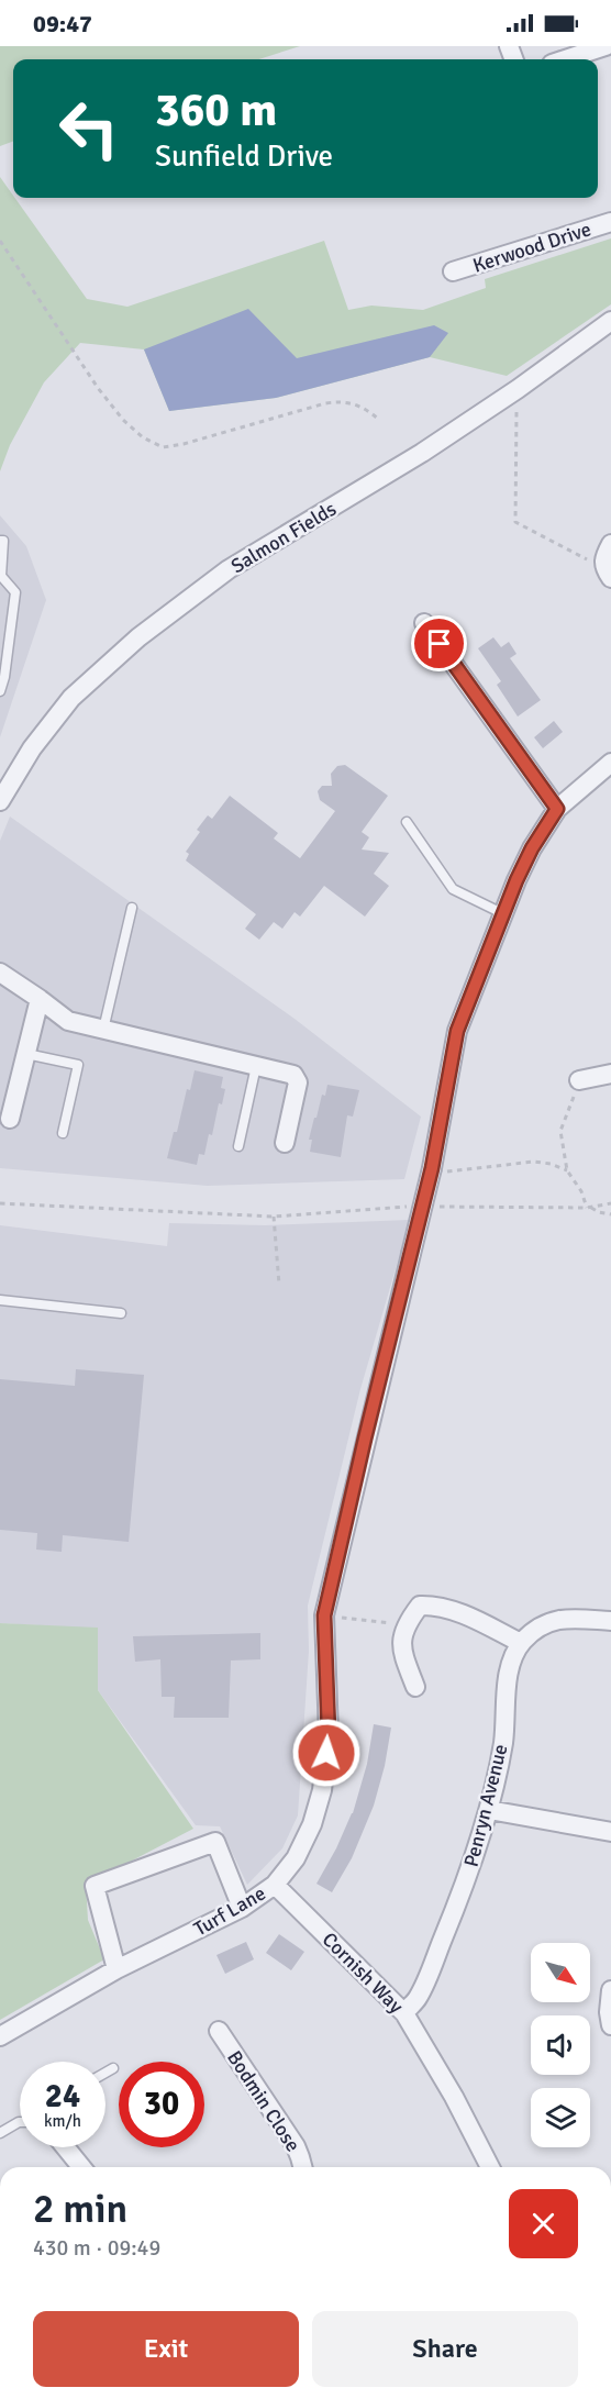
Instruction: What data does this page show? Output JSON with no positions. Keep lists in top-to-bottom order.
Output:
{
  "streets": {
    "street": [
      "Kerwood Drive",
      "Salmon Fields",
      "Penryn Avenue",
      "Turf Lane",
      "Cornish Way",
      "Bodmin Close"
    ]
  },
  "crossings": [
    ["Penryn Avenue", "Cornish Way"],
    ["Turf Lane", "Cornish Way"]
  ],
  "north": "bottom right",
  "page": {
    "status": "09:47",
    "turn": ["360 m", "Sunfield Drive"],
    "speed": "24 km/h",
    "limit": "30",
    "heading": ["2 min", "430 m · 09:49"],
    "buttons": ["Exit", "Share"]
  }
}
